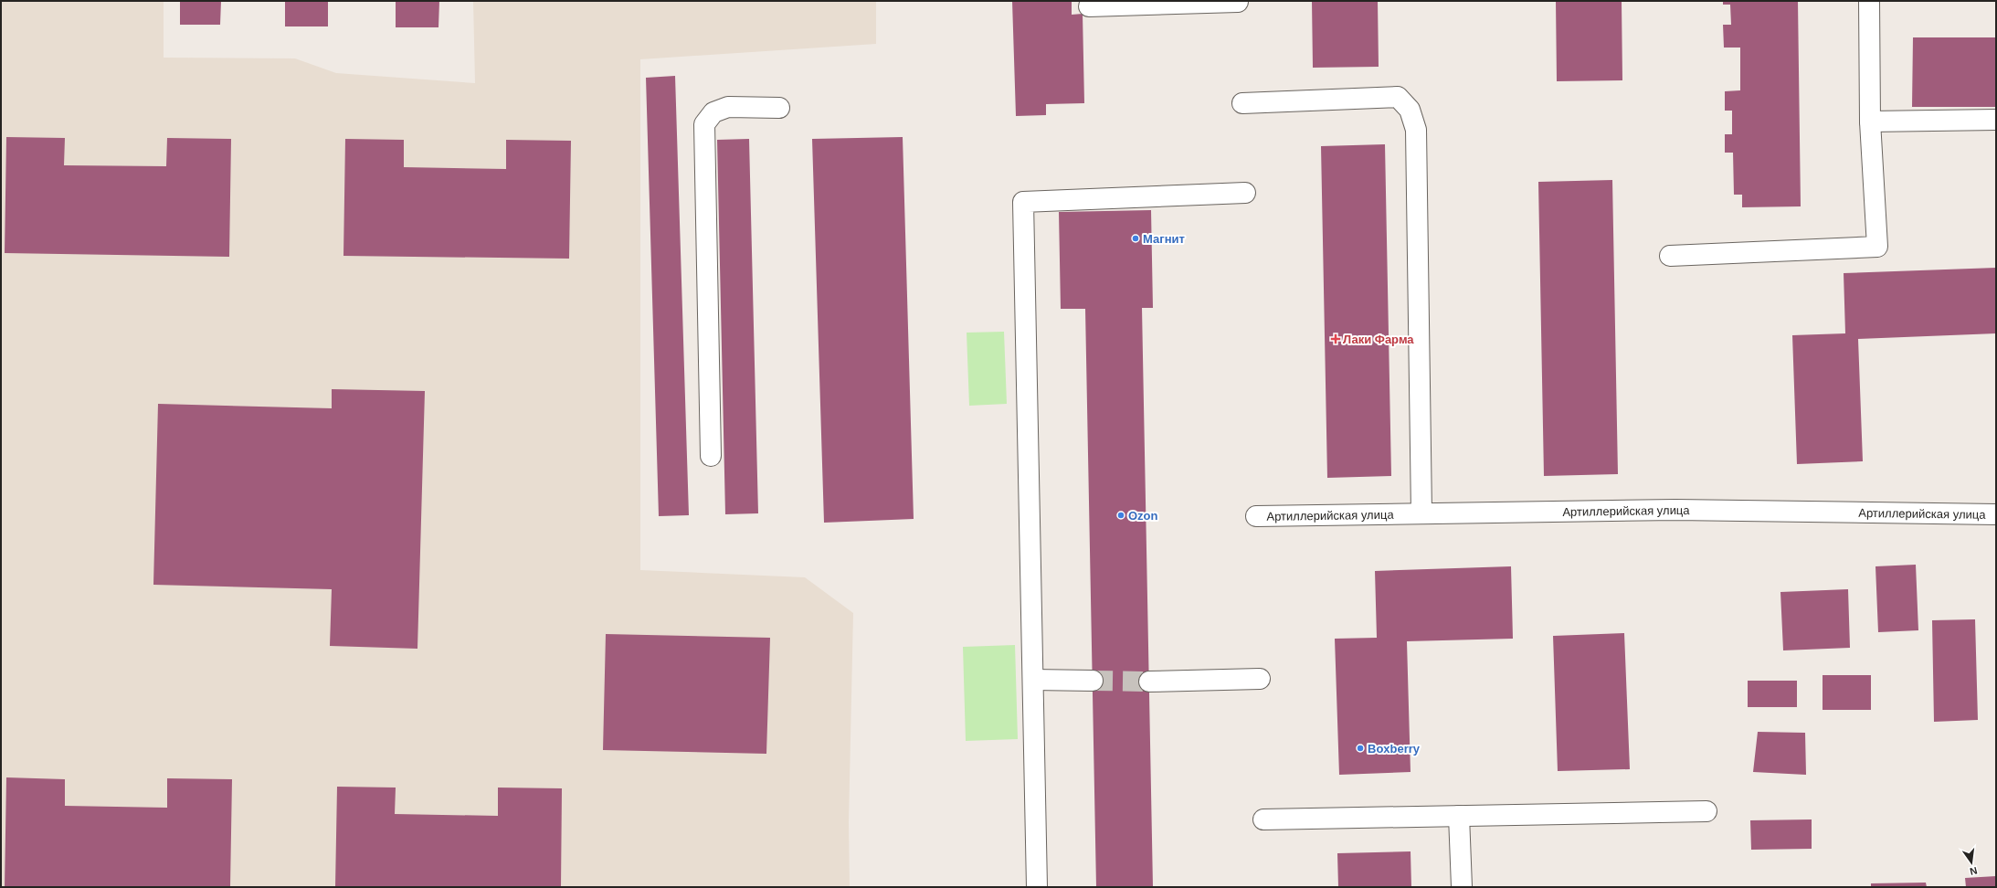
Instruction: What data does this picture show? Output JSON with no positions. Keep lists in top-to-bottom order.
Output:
{
  "streets": {
    "street": ["Артиллерийская улица"]
  },
  "places": {
    "other": ["Магнит", "Ozon", "Boxberry"],
    "health": ["Лаки Фарма"]
  },
  "north": "bottom"
}
